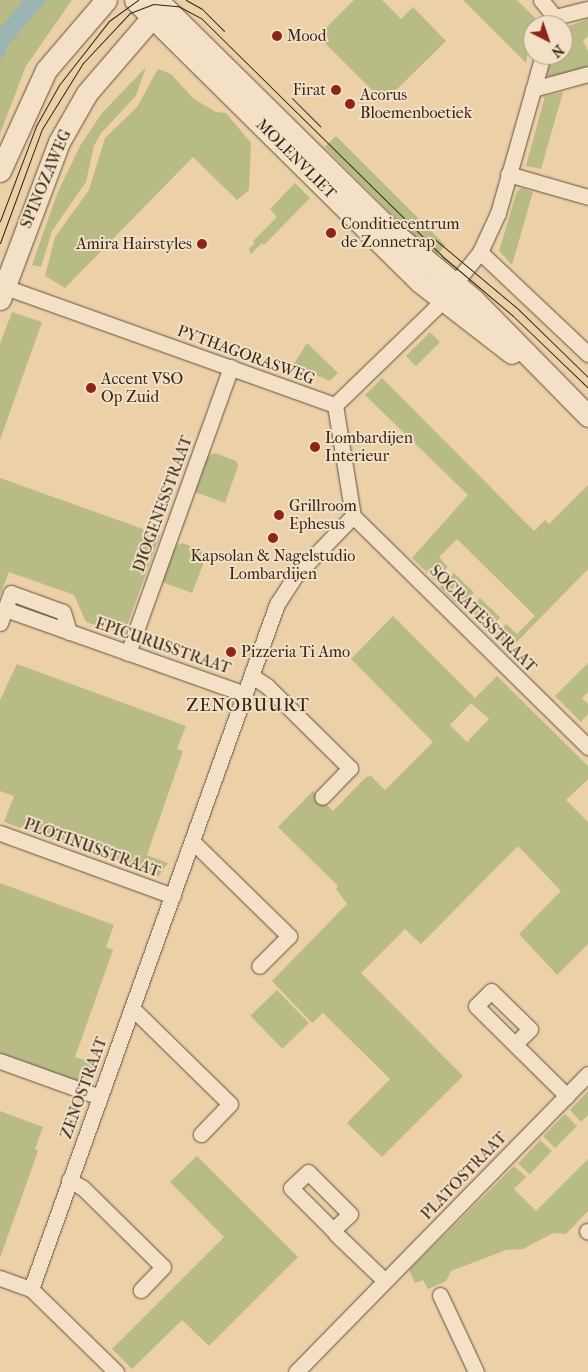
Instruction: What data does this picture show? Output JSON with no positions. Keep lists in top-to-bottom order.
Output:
{
  "streets": {
    "main road": ["MOLENVLIET", "SPINOZAWEG"],
    "street": [
      "PYTHAGORASWEG",
      "DIOGENESSTRAAT",
      "SOCRATESSTRAAT",
      "EPICURUSSTRAAT",
      "PLOTINUSSTRAAT",
      "ZENOSTRAAT",
      "PLATOSTRAAT"
    ]
  },
  "crossings": [
    ["MOLENVLIET", "SPINOZAWEG"],
    ["SPINOZAWEG", "PYTHAGORASWEG"],
    ["PYTHAGORASWEG", "DIOGENESSTRAAT"],
    ["DIOGENESSTRAAT", "EPICURUSSTRAAT"],
    ["SOCRATESSTRAAT", "ZENOSTRAAT"],
    ["EPICURUSSTRAAT", "ZENOSTRAAT"],
    ["PLOTINUSSTRAAT", "ZENOSTRAAT"]
  ],
  "districts": ["ZENOBUURT"],
  "places": [
    "Mood",
    "Firat",
    "Acorus Bloemenboetiek",
    "Conditiecentrum de Zonnetrap",
    "Amira Hairstyles",
    "Accent VSO Op Zuid",
    "Lombardijen Interieur",
    "Grillroom Ephesus",
    "Kapsolan & Nagelstudio Lombardijen",
    "Pizzeria Ti Amo"
  ],
  "north": "bottom right"
}
